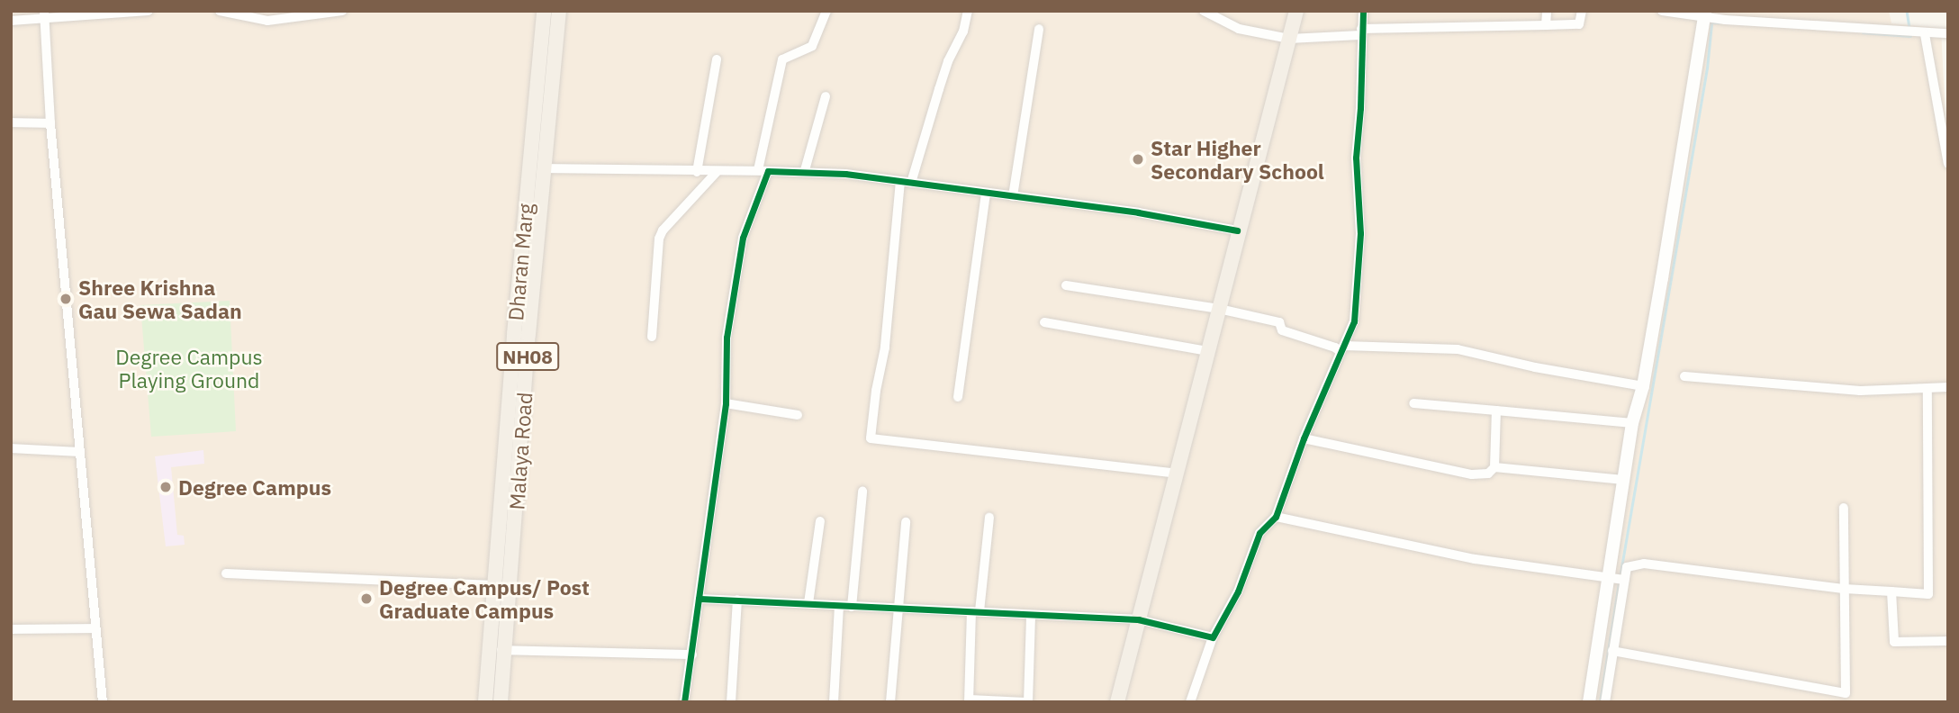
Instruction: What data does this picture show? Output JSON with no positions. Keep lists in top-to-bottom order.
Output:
{
  "streets": {
    "main road": ["Dharan Marg", "NH08", "Malaya Road"]
  },
  "crossings": [
    ["Dharan Marg", "Malaya Road"]
  ],
  "parks": ["Degree Campus Playing Ground"],
  "places": [
    "Star Higher Secondary School",
    "Shree Krishna Gau Sewa Sadan",
    "Degree Campus",
    "Degree Campus/ Post Graduate Campus"
  ]
}
